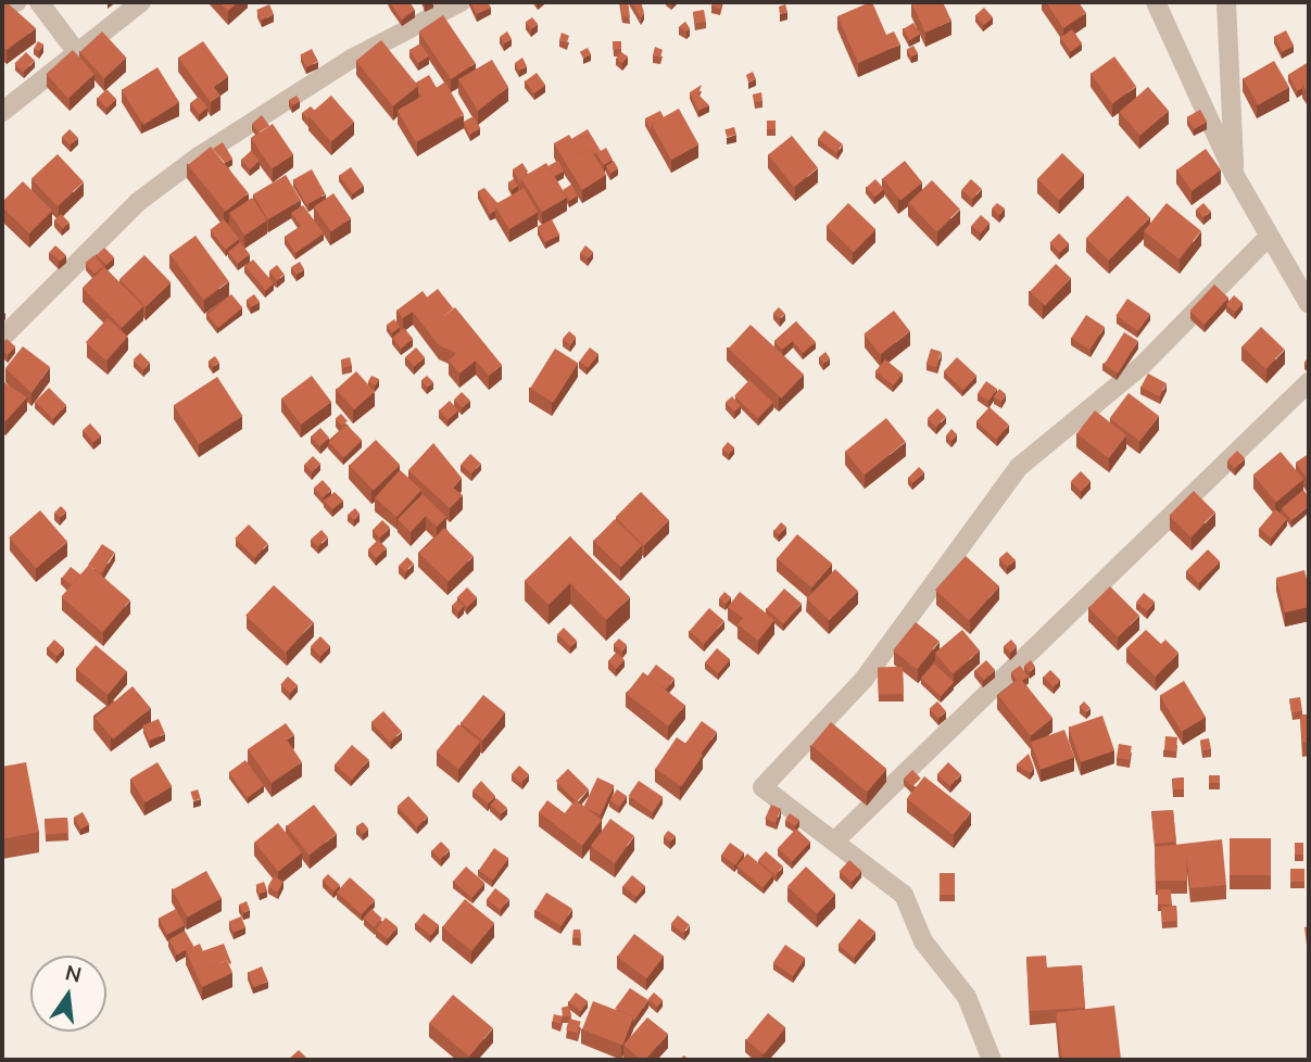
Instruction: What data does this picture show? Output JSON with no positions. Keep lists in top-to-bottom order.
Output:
{
  "north": "top"
}
